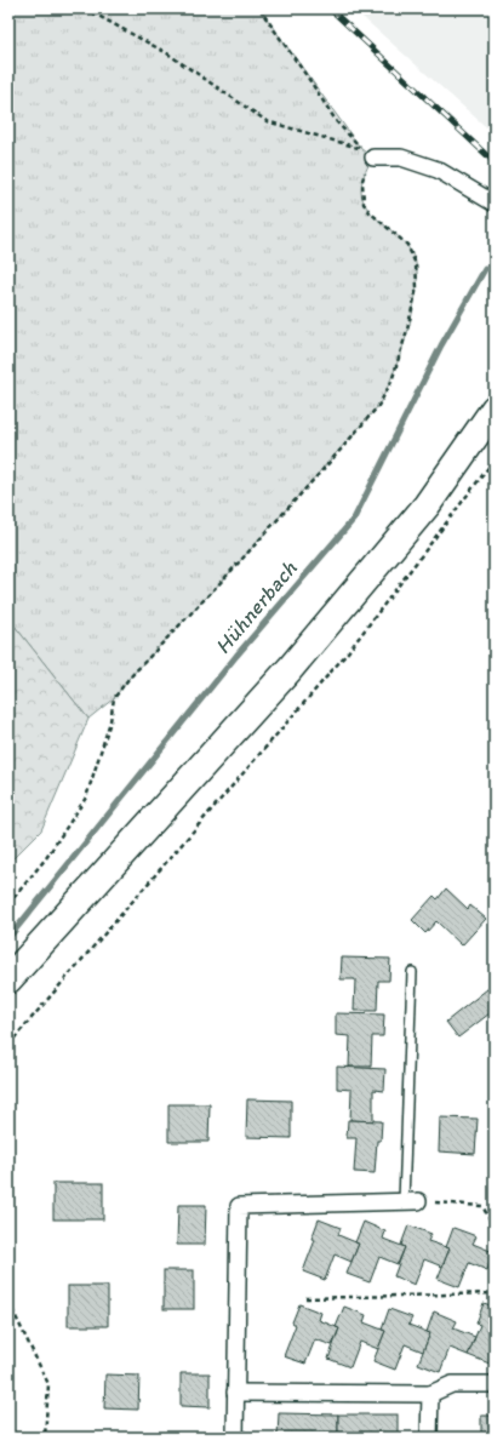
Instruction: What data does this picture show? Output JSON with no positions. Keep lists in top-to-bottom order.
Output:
{
  "water": ["Hühnerbach"]
}
